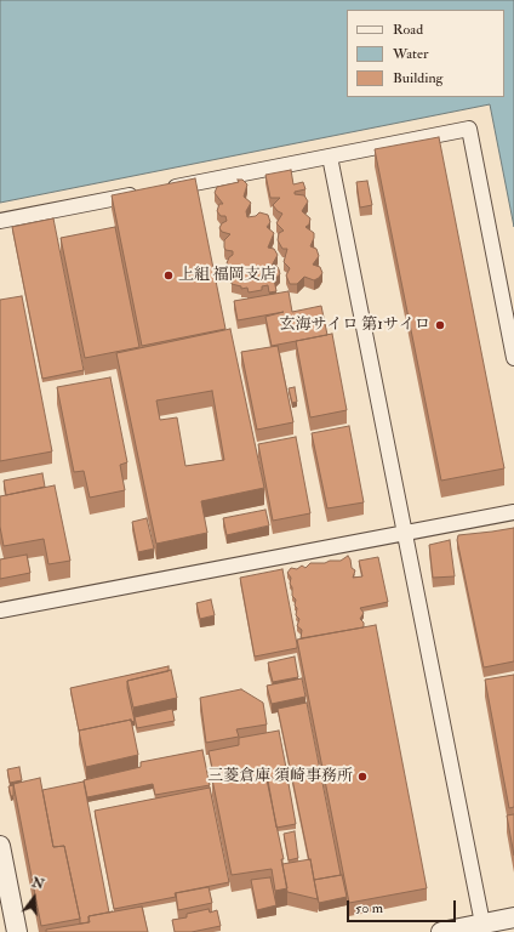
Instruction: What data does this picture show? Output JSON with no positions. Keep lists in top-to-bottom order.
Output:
{
  "places": ["上組 福岡支店", "玄海サイロ 第1サイロ", "三菱倉庫 須崎事務所"],
  "legend": ["Road", "Water", "Building"],
  "scale_bar": "50 m",
  "north": "top"
}
